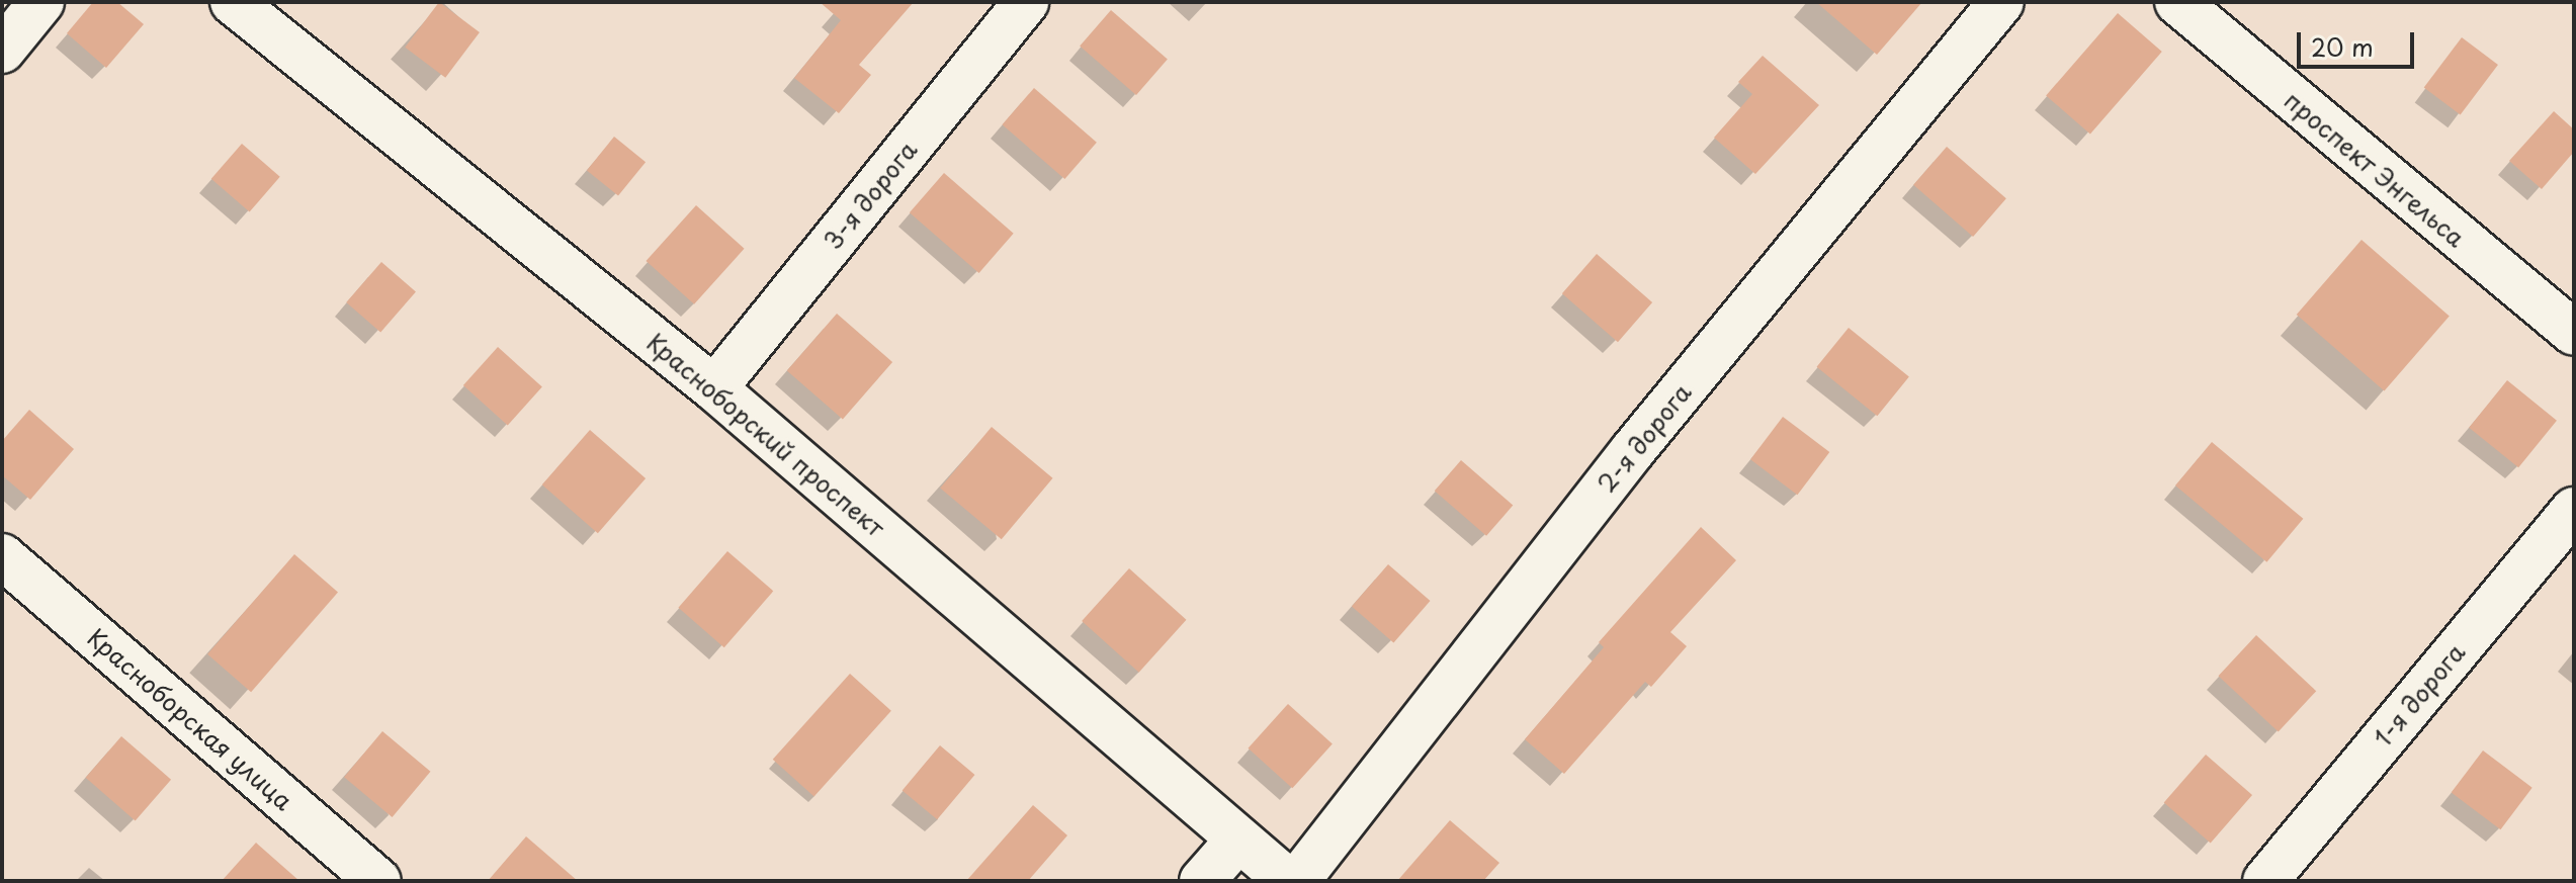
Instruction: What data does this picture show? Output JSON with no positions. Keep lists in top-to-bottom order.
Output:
{
  "streets": {
    "street": [
      "проспект Энгельса",
      "3-я дорога",
      "Красноборский проспект",
      "2-я дорога",
      "1-я дорога",
      "Красноборская улица"
    ]
  },
  "crossings": [
    ["3-я дорога", "Красноборский проспект"]
  ],
  "scale_bar": "20 m"
}
